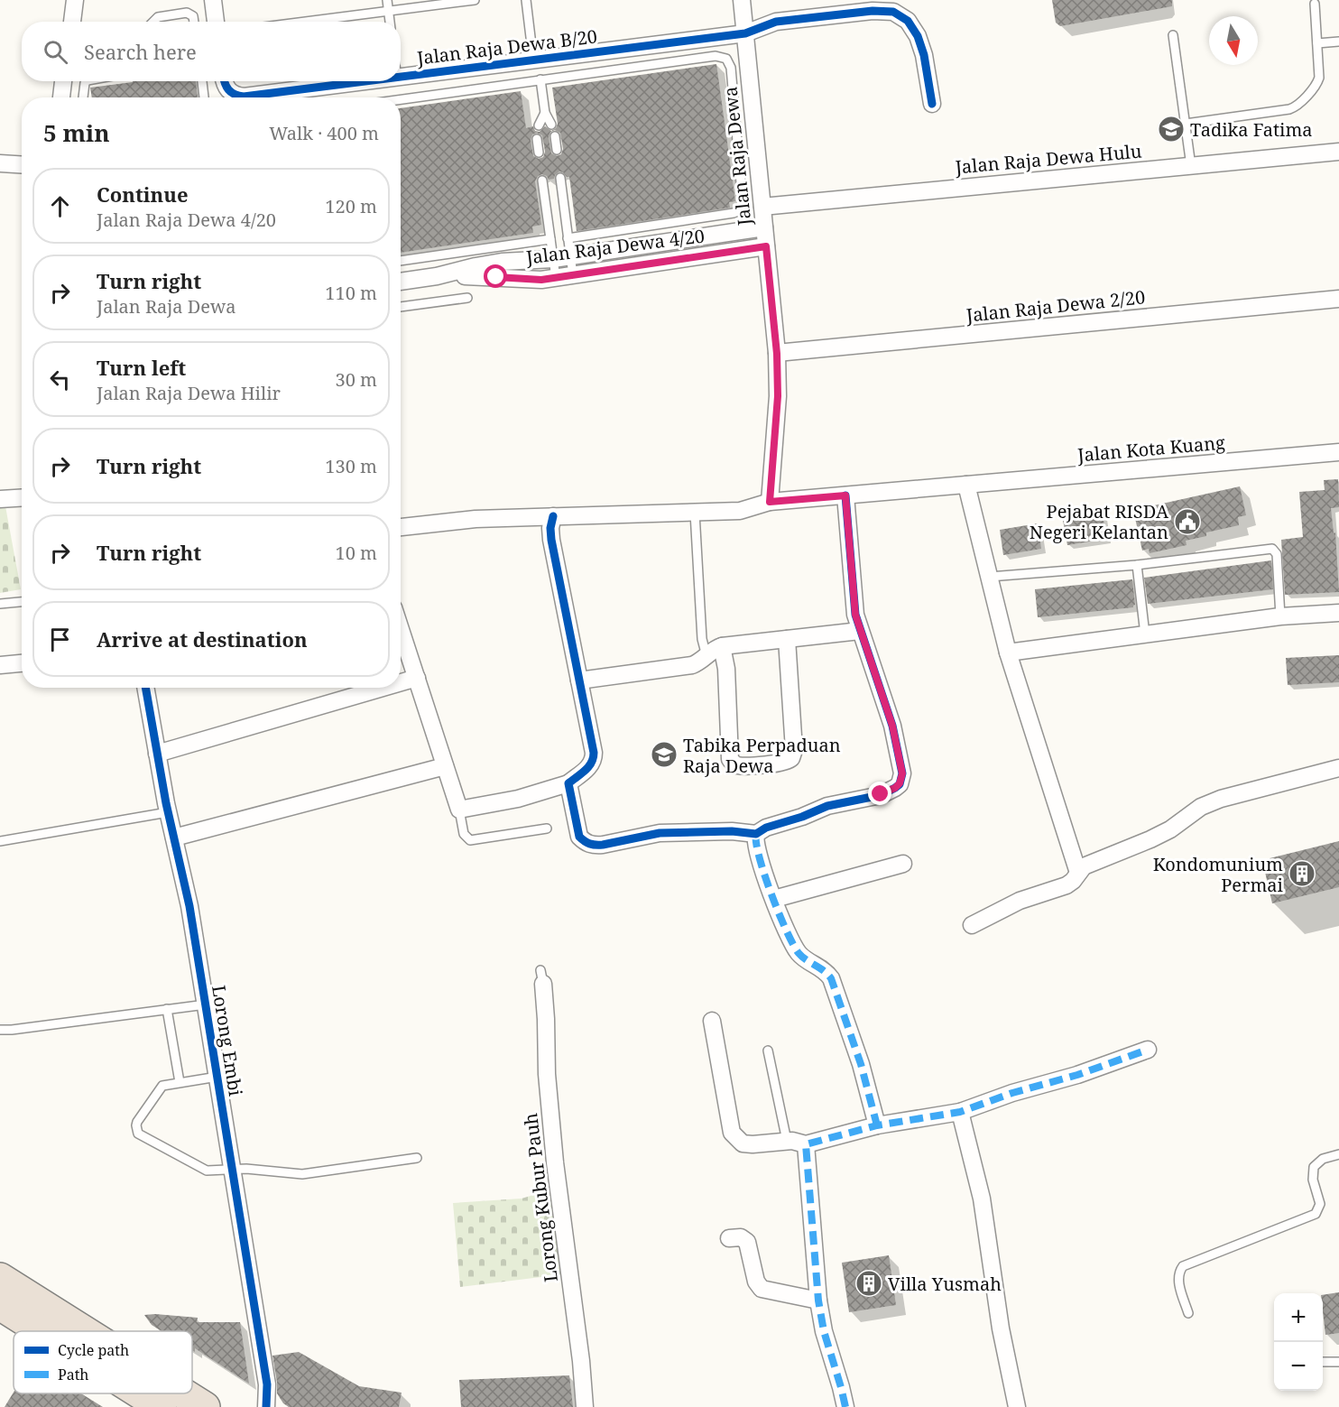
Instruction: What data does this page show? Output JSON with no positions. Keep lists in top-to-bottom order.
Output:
{
  "streets": {
    "street": [
      "Jalan Raja Dewa B/20",
      "Jalan Raja Dewa",
      "Jalan Raja Dewa Hulu",
      "Jalan Raja Dewa 4/20",
      "Jalan Raja Dewa 2/20",
      "Jalan Kota Kuang",
      "Lorong Embi",
      "Lorong Kubur Pauh"
    ]
  },
  "crossings": [
    ["Jalan Raja Dewa B/20", "Jalan Raja Dewa"],
    ["Jalan Raja Dewa", "Jalan Raja Dewa Hulu"],
    ["Jalan Raja Dewa", "Jalan Raja Dewa 4/20"],
    ["Jalan Raja Dewa", "Jalan Raja Dewa 2/20"],
    ["Jalan Raja Dewa", "Jalan Kota Kuang"]
  ],
  "places": {
    "school or university": ["Tadika Fatima", "Tabika Perpaduan Raja Dewa"],
    "public building": ["Pejabat RISDA Negeri Kelantan"],
    "building": ["Kondomunium Permai", "Villa Yusmah"]
  },
  "legend": ["Cycle path", "Path"],
  "north": "bottom",
  "page": {
    "search": "Search here",
    "heading": ["5 min", "Walk · 400 m"],
    "list": [
      ["Continue", "Jalan Raja Dewa 4/20", "120 m"],
      ["Turn right", "Jalan Raja Dewa", "110 m"],
      ["Turn left", "Jalan Raja Dewa Hilir", "30 m"],
      ["Turn right", "130 m"],
      ["Turn right", "10 m"],
      "Arrive at destination"
    ],
    "map_buttons": ["+", "−"]
  }
}
